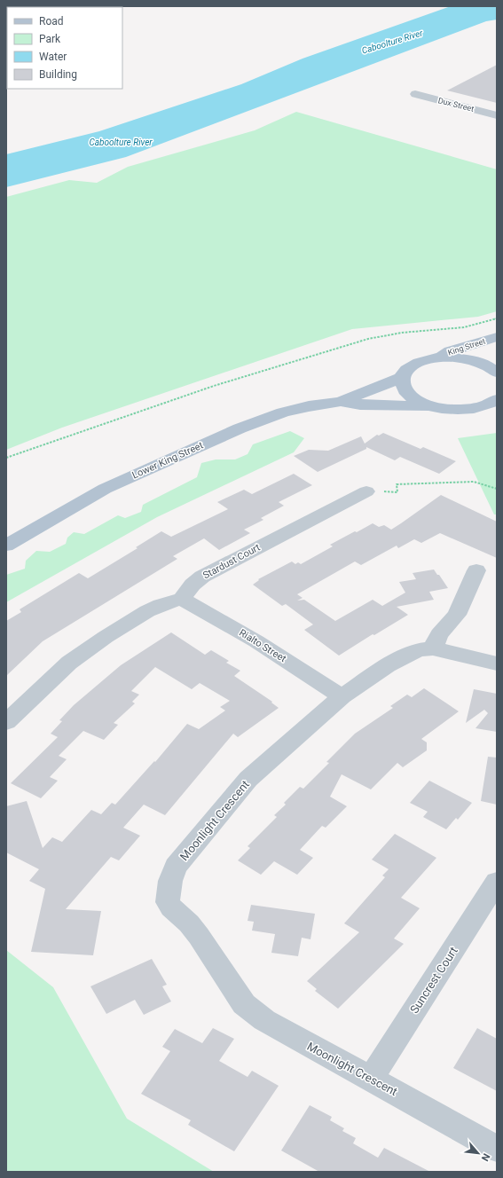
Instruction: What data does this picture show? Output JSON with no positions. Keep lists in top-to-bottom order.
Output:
{
  "streets": {
    "main road": ["King Street", "Lower King Street"],
    "street": [
      "Dux Street",
      "Stardust Court",
      "Rialto Street",
      "Moonlight Crescent",
      "Suncrest Court"
    ]
  },
  "crossings": [
    ["Stardust Court", "Rialto Street"],
    ["Rialto Street", "Moonlight Crescent"],
    ["Moonlight Crescent", "Suncrest Court"]
  ],
  "water": ["Caboolture River"],
  "legend": [
    "Road",
    "Park",
    "Water",
    "Building"
  ],
  "north": "bottom right"
}
